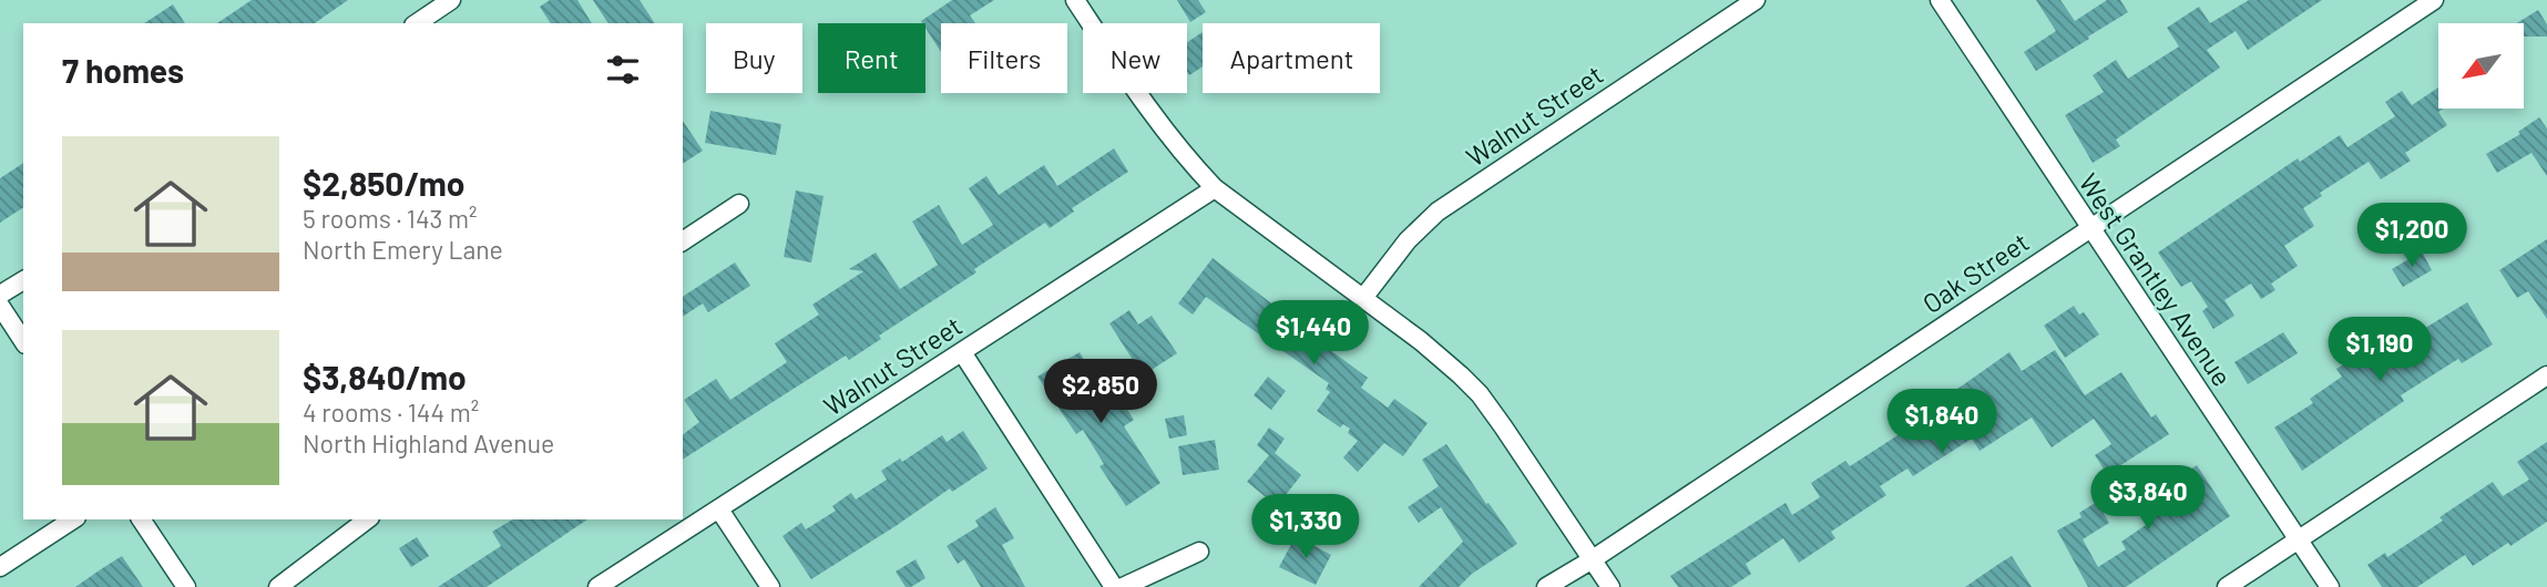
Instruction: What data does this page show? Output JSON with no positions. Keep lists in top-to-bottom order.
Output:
{
  "streets": {
    "street": ["Walnut Street", "Oak Street", "West Grantley Avenue"]
  },
  "crossings": [
    ["Oak Street", "West Grantley Avenue"]
  ],
  "north": "bottom left",
  "page": {
    "chip": [
      "Buy",
      "Rent",
      "Filters",
      "New",
      "Apartment"
    ],
    "heading": "7 homes",
    "list": [
      {
        "name": "$2,850/mo",
        "note": "5 rooms · 143 m² · North Emery Lane"
      },
      {
        "name": "$3,840/mo",
        "note": "4 rooms · 144 m² · North Highland Avenue"
      }
    ],
    "price": [
      "$1,200",
      "$1,440",
      "$1,190",
      "$2,850",
      "$1,840",
      "$3,840",
      "$1,330"
    ]
  }
}
